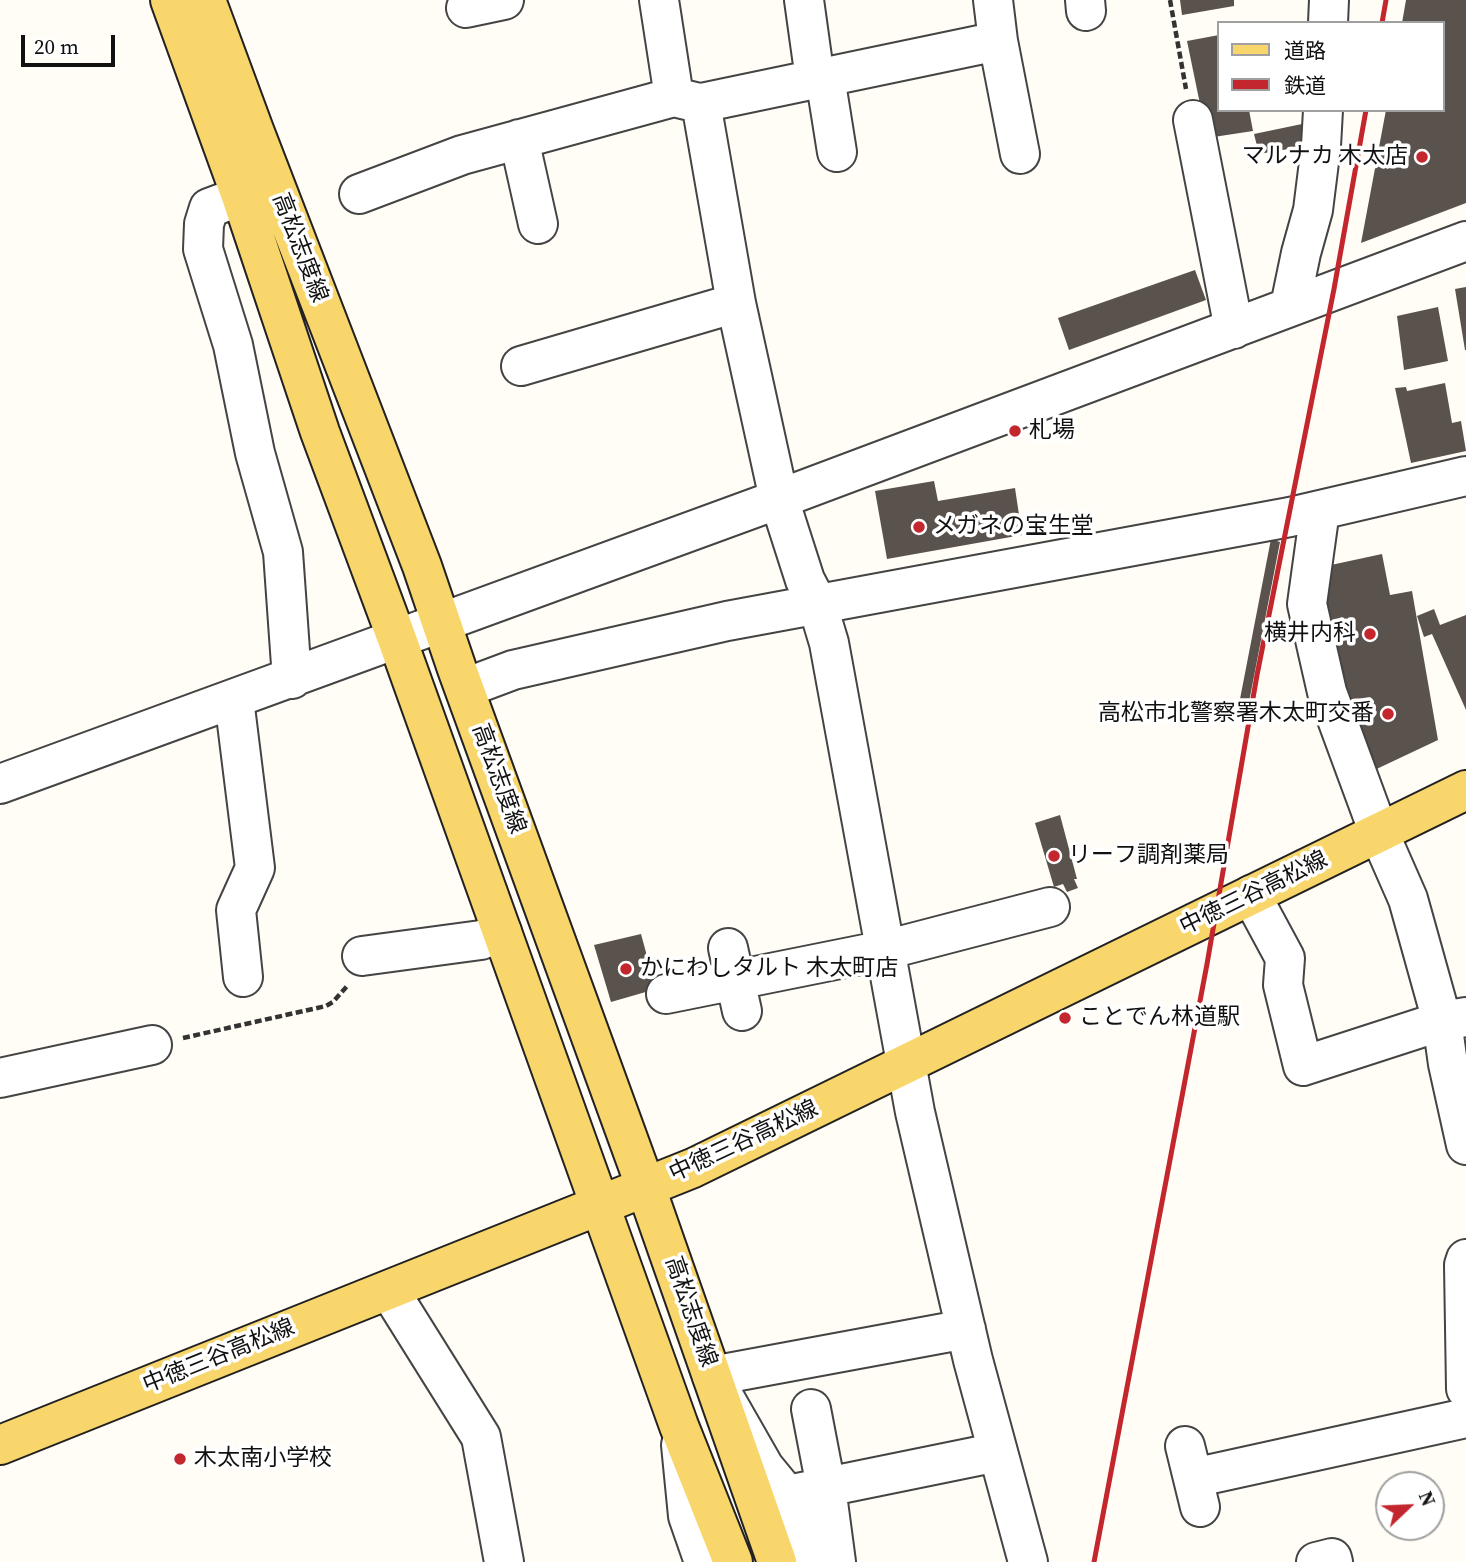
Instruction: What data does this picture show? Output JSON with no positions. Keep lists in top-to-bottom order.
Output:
{
  "streets": {
    "main road": ["高松志度線", "中徳三谷高松線"]
  },
  "crossings": [
    ["高松志度線", "中徳三谷高松線"]
  ],
  "places": [
    "マルナカ 木太店",
    "札場",
    "メガネの宝生堂",
    "横井内科",
    "高松市北警察署木太町交番",
    "リーフ調剤薬局",
    "かにわしタルト 木太町店",
    "ことでん林道駅",
    "木太南小学校"
  ],
  "legend": ["道路", "鉄道"],
  "scale_bar": "20 m",
  "north": "top right"
}
